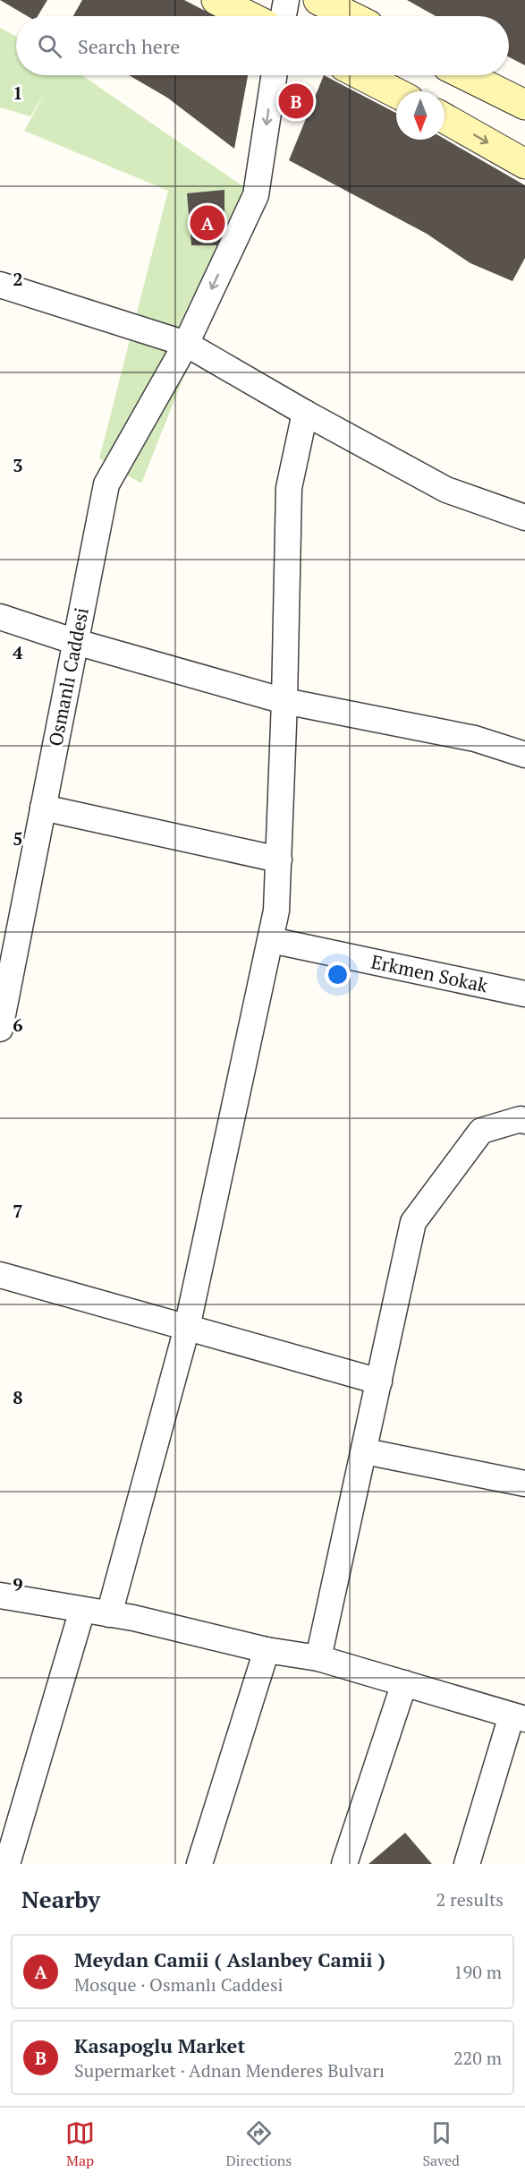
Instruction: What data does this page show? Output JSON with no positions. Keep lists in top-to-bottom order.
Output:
{
  "streets": {
    "street": ["Osmanlı Caddesi", "Erkmen Sokak"]
  },
  "north": "bottom",
  "page": {
    "search": "Search here",
    "pins": ["B", "A"],
    "heading": ["Nearby", "2 results"],
    "list": [
      {
        "mark": "A",
        "name": "Meydan Camii ( Aslanbey Camii )",
        "note": "Mosque · Osmanlı Caddesi",
        "value": "190 m"
      },
      {
        "mark": "B",
        "name": "Kasapoglu Market",
        "note": "Supermarket · Adnan Menderes Bulvarı",
        "value": "220 m"
      }
    ],
    "nav": ["Map", "Directions", "Saved"]
  },
  "grid": {
    "rows": [
      "1",
      "2",
      "3",
      "4",
      "5",
      "6",
      "7",
      "8",
      "9"
    ]
  }
}
